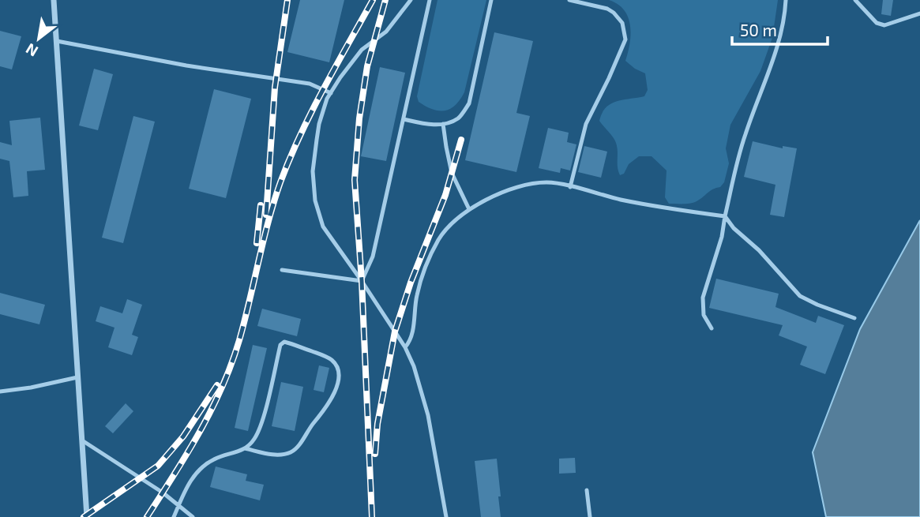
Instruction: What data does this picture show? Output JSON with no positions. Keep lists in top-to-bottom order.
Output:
{
  "scale_bar": "50 m",
  "north": "bottom left"
}
